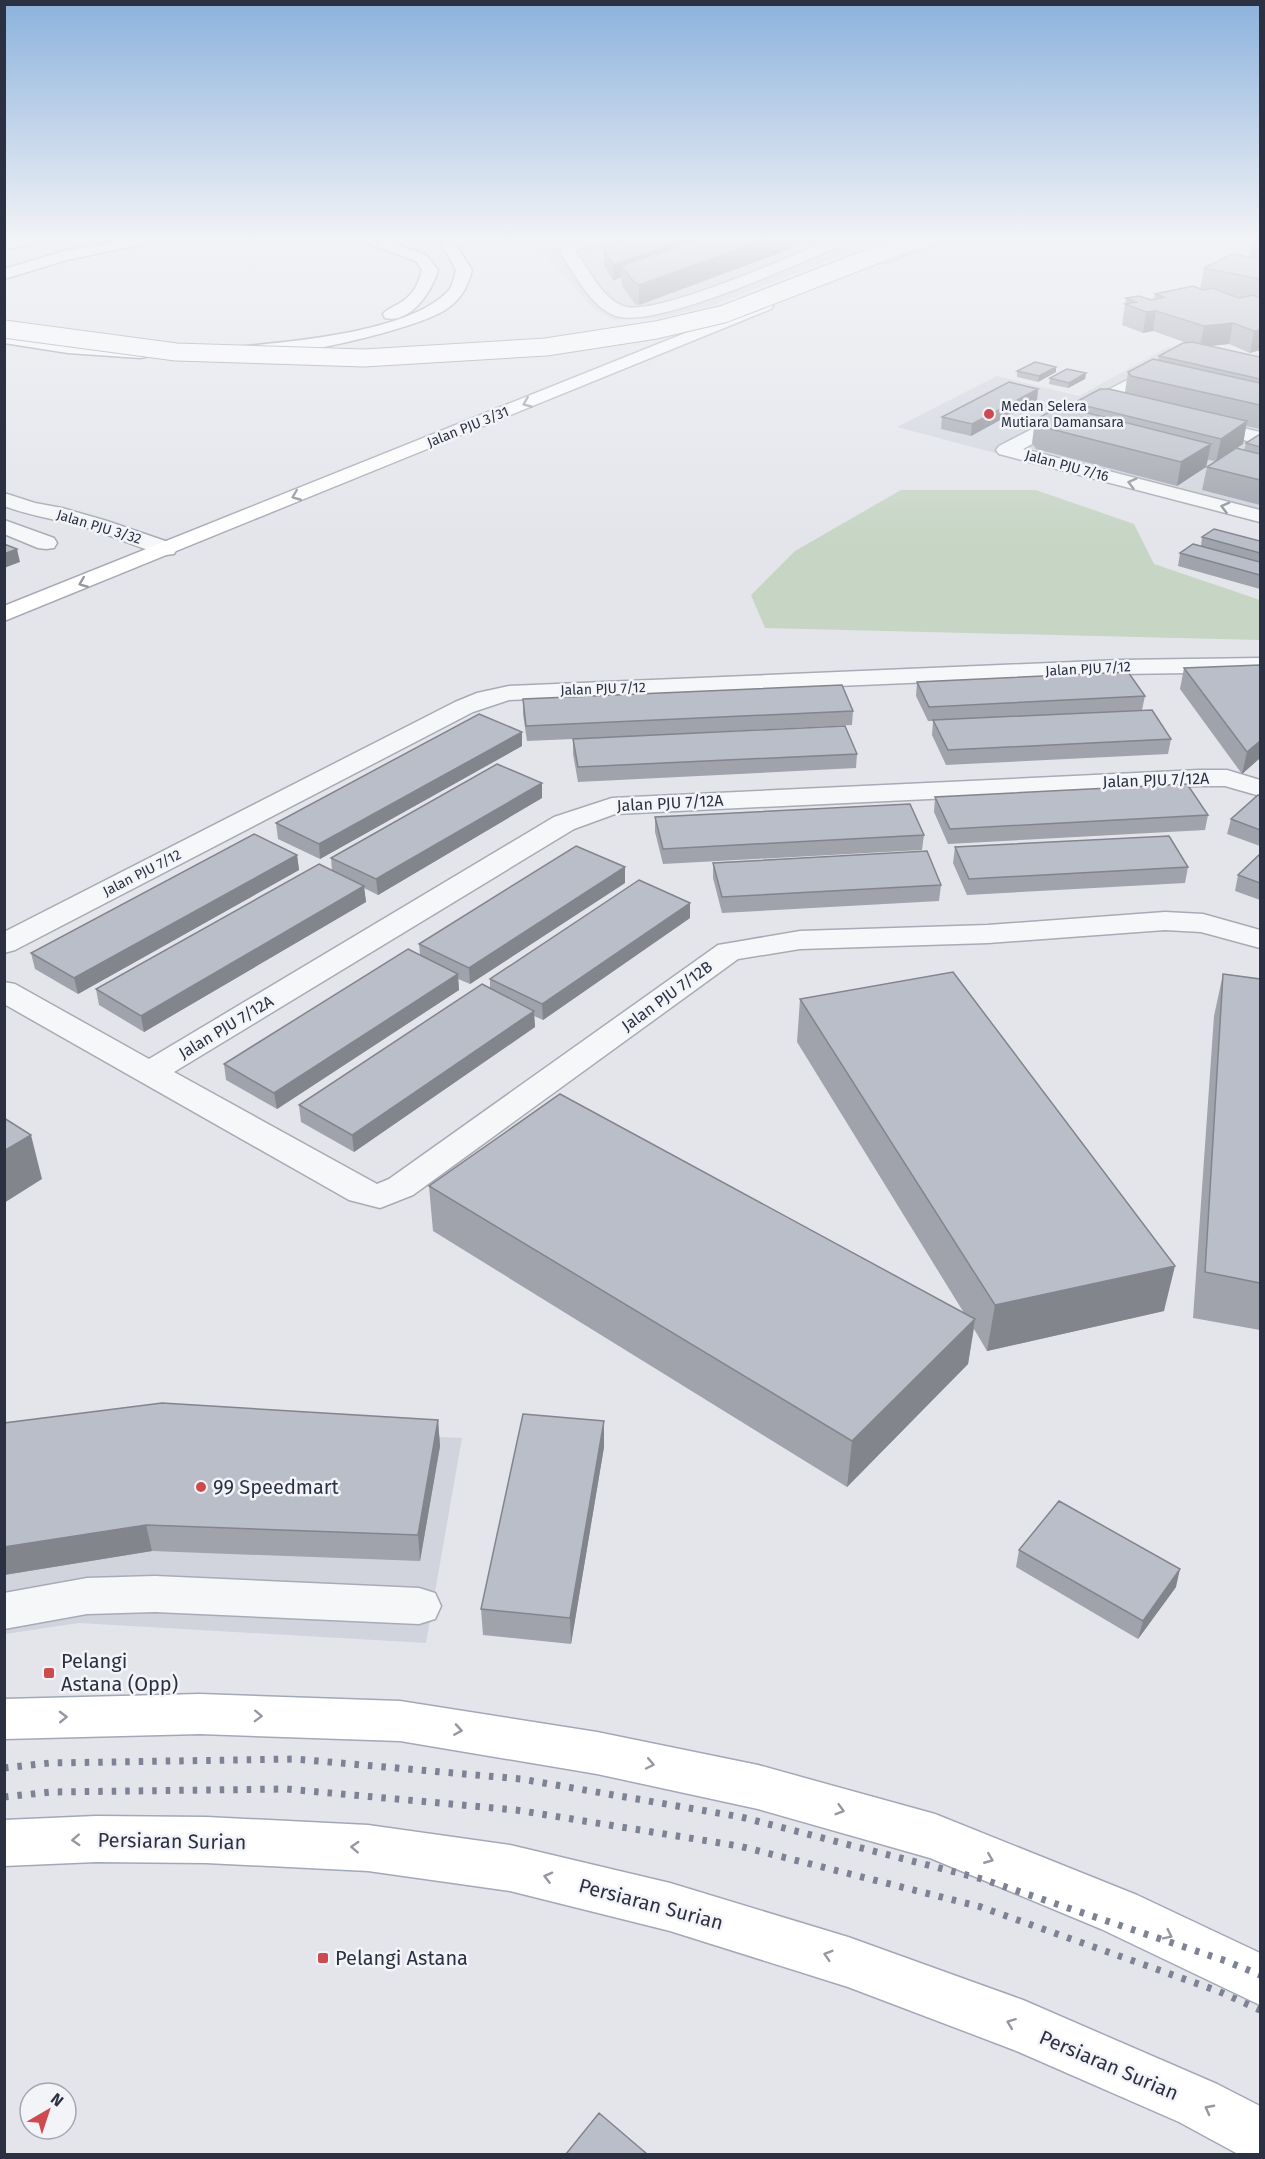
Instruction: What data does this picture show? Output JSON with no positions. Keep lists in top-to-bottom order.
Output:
{
  "streets": {
    "main road": ["Jalan PJU 3/31", "Persiaran Surian"],
    "street": [
      "Jalan PJU 7/16",
      "Jalan PJU 3/32",
      "Jalan PJU 7/12",
      "Jalan PJU 7/12A",
      "Jalan PJU 7/12B"
    ]
  },
  "crossings": [
    ["Jalan PJU 3/31", "Jalan PJU 3/32"],
    ["Jalan PJU 7/12A", "Jalan PJU 7/12B"]
  ],
  "places": {
    "other": ["Medan Selera Mutiara Damansara", "99 Speedmart"],
    "transit": ["Pelangi Astana (Opp)", "Pelangi Astana"]
  },
  "north": "top right"
}
